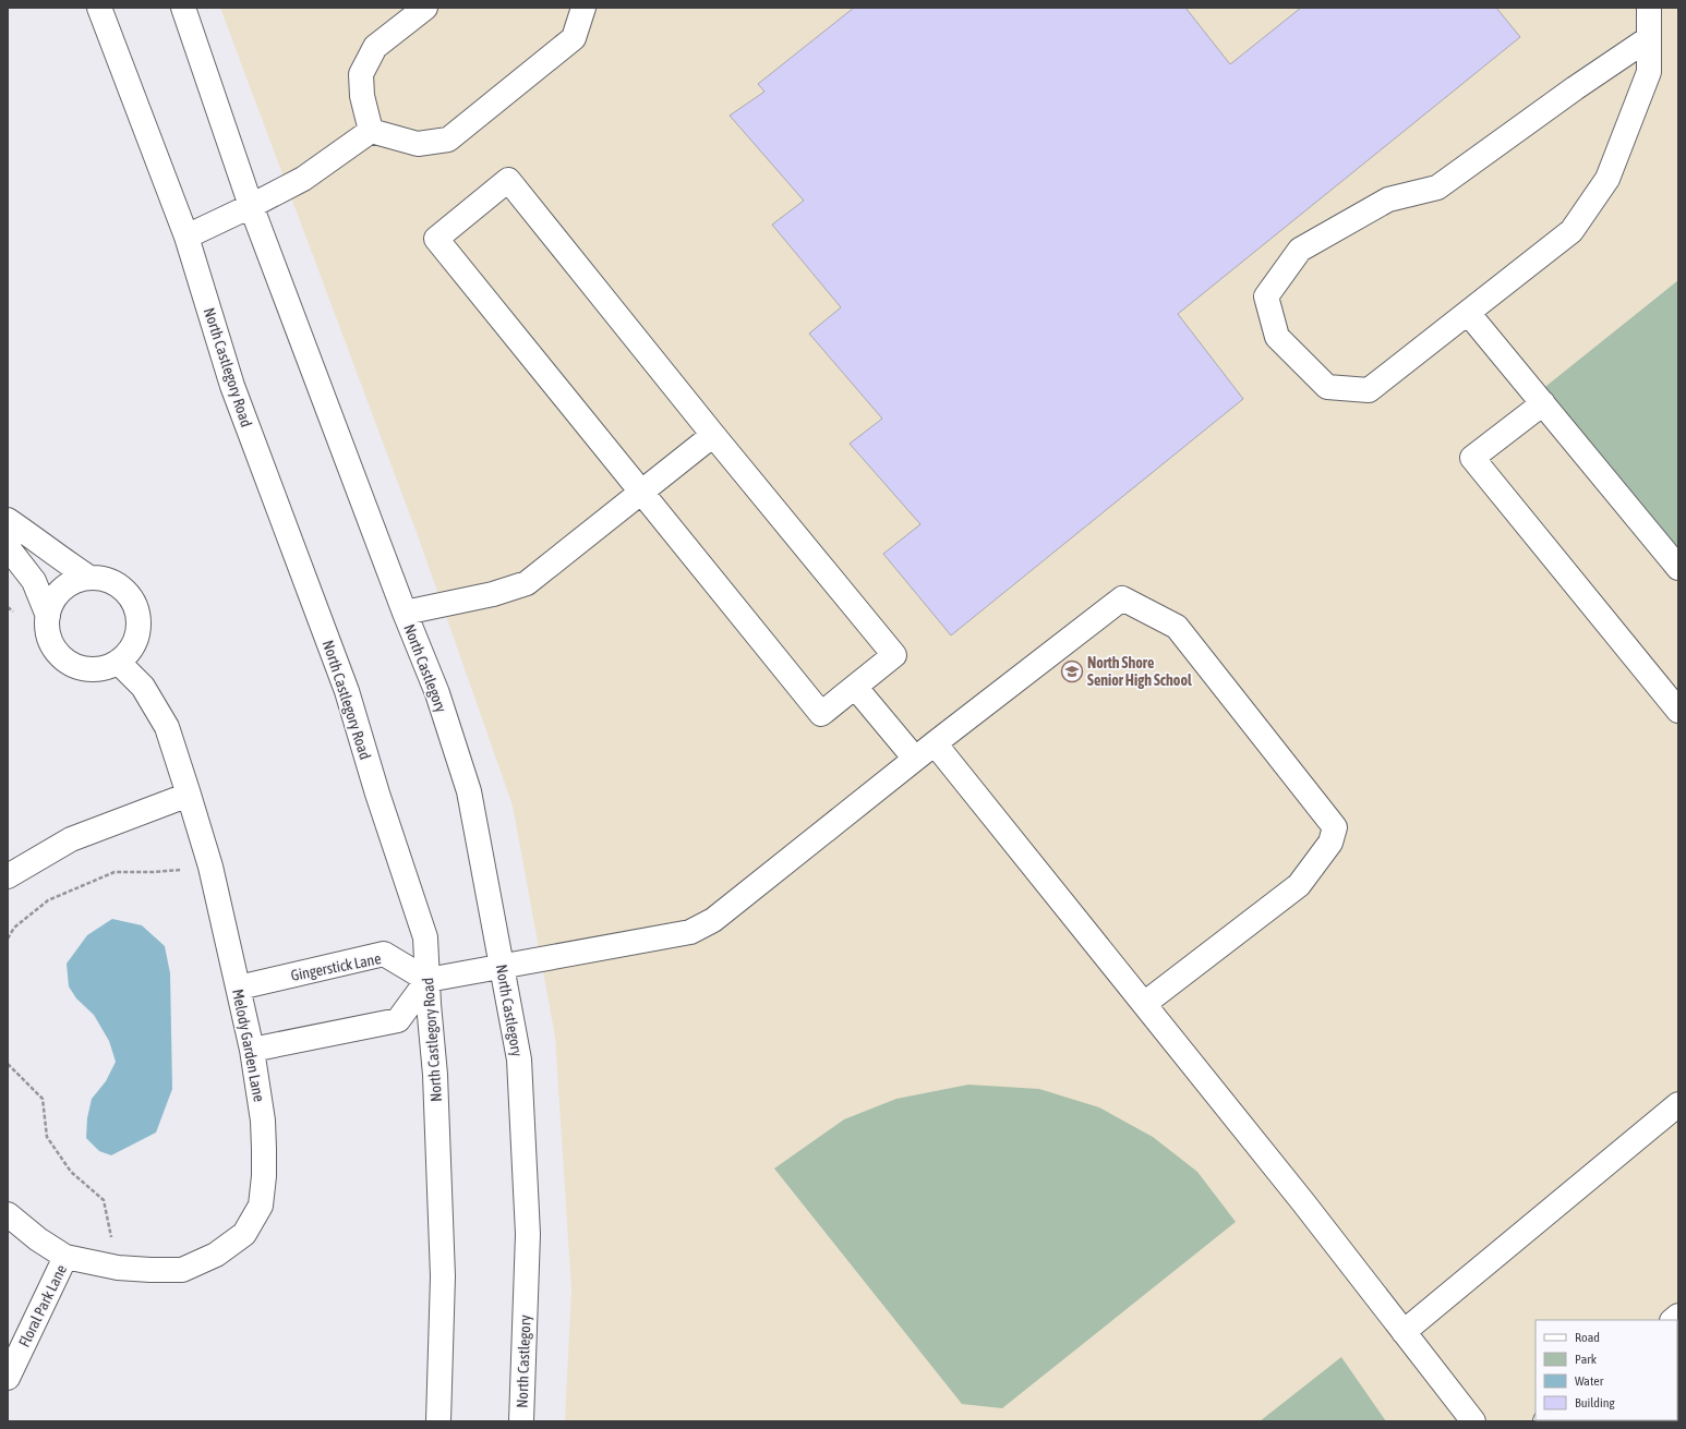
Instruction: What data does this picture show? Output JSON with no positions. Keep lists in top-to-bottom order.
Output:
{
  "streets": {
    "street": [
      "North Castlegory Road",
      "North Castlegory",
      "Gingerstick Lane",
      "Melody Garden Lane",
      "Floral Park Lane"
    ]
  },
  "crossings": [
    ["North Castlegory Road", "Gingerstick Lane"],
    ["Gingerstick Lane", "Melody Garden Lane"],
    ["Melody Garden Lane", "Floral Park Lane"]
  ],
  "places": {
    "school or university": ["North Shore Senior High School"]
  },
  "legend": [
    "Road",
    "Park",
    "Water",
    "Building"
  ]
}
